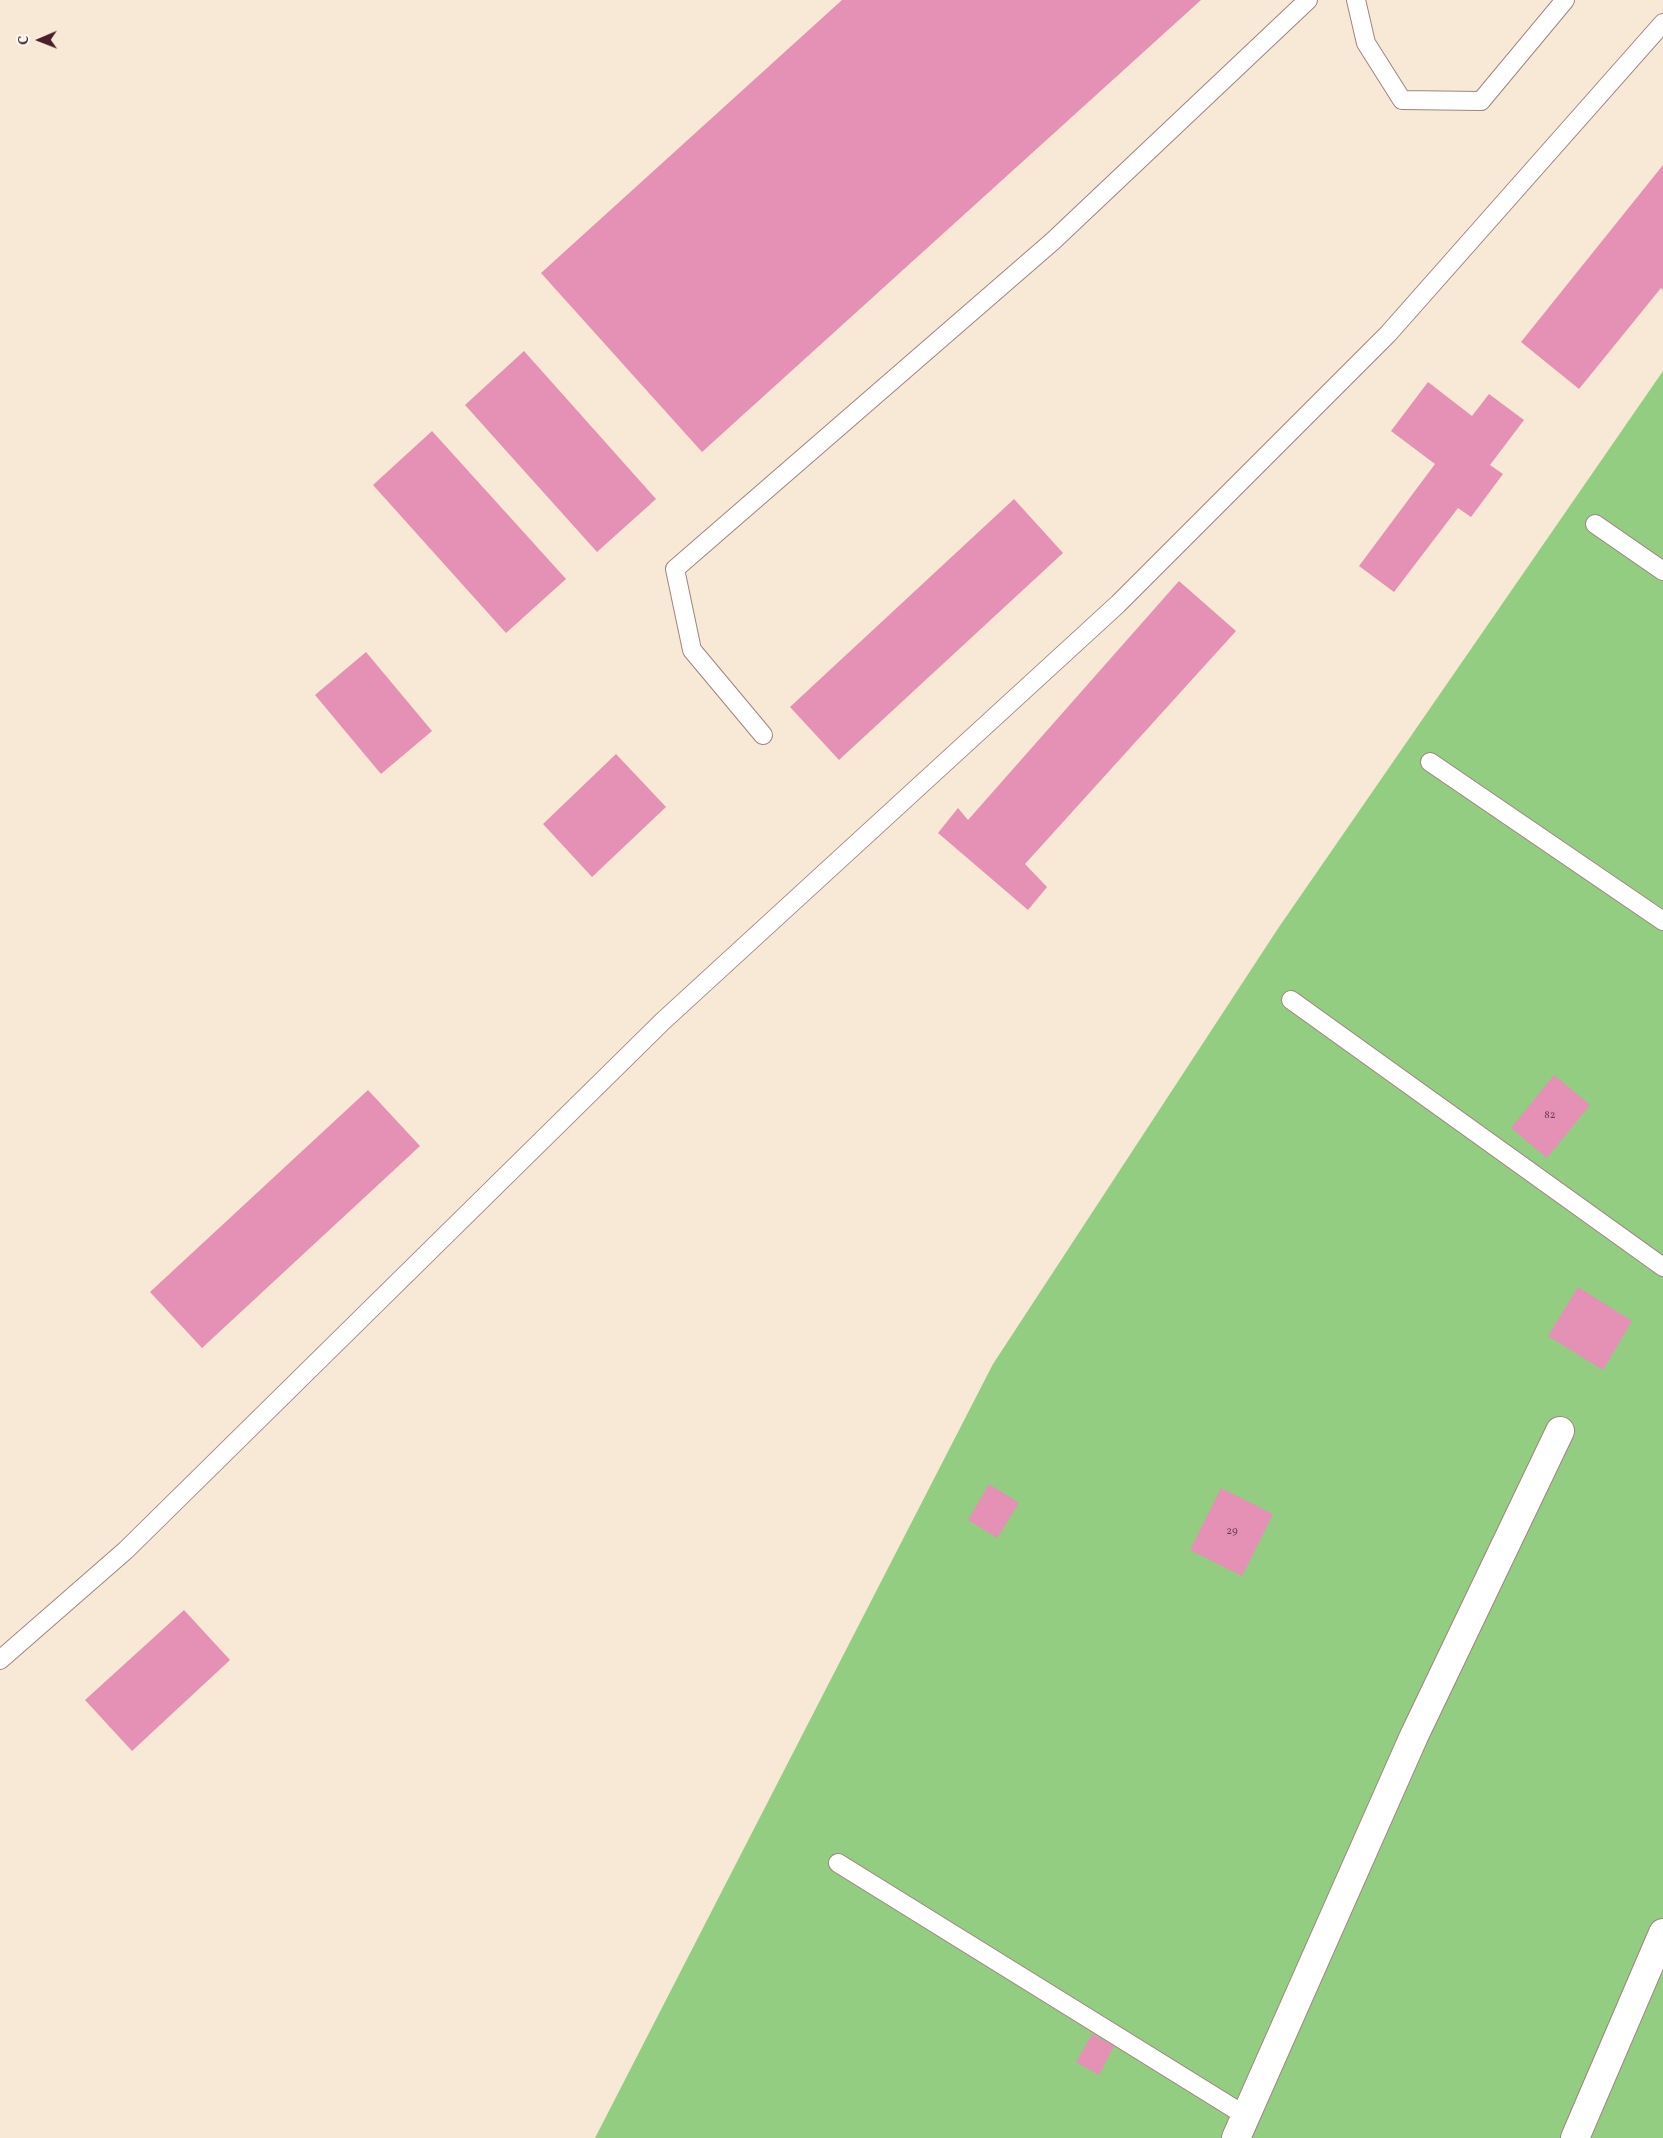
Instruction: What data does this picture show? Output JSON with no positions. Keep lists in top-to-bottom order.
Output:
{
  "house_numbers": ["82", "29"],
  "north": "left"
}
